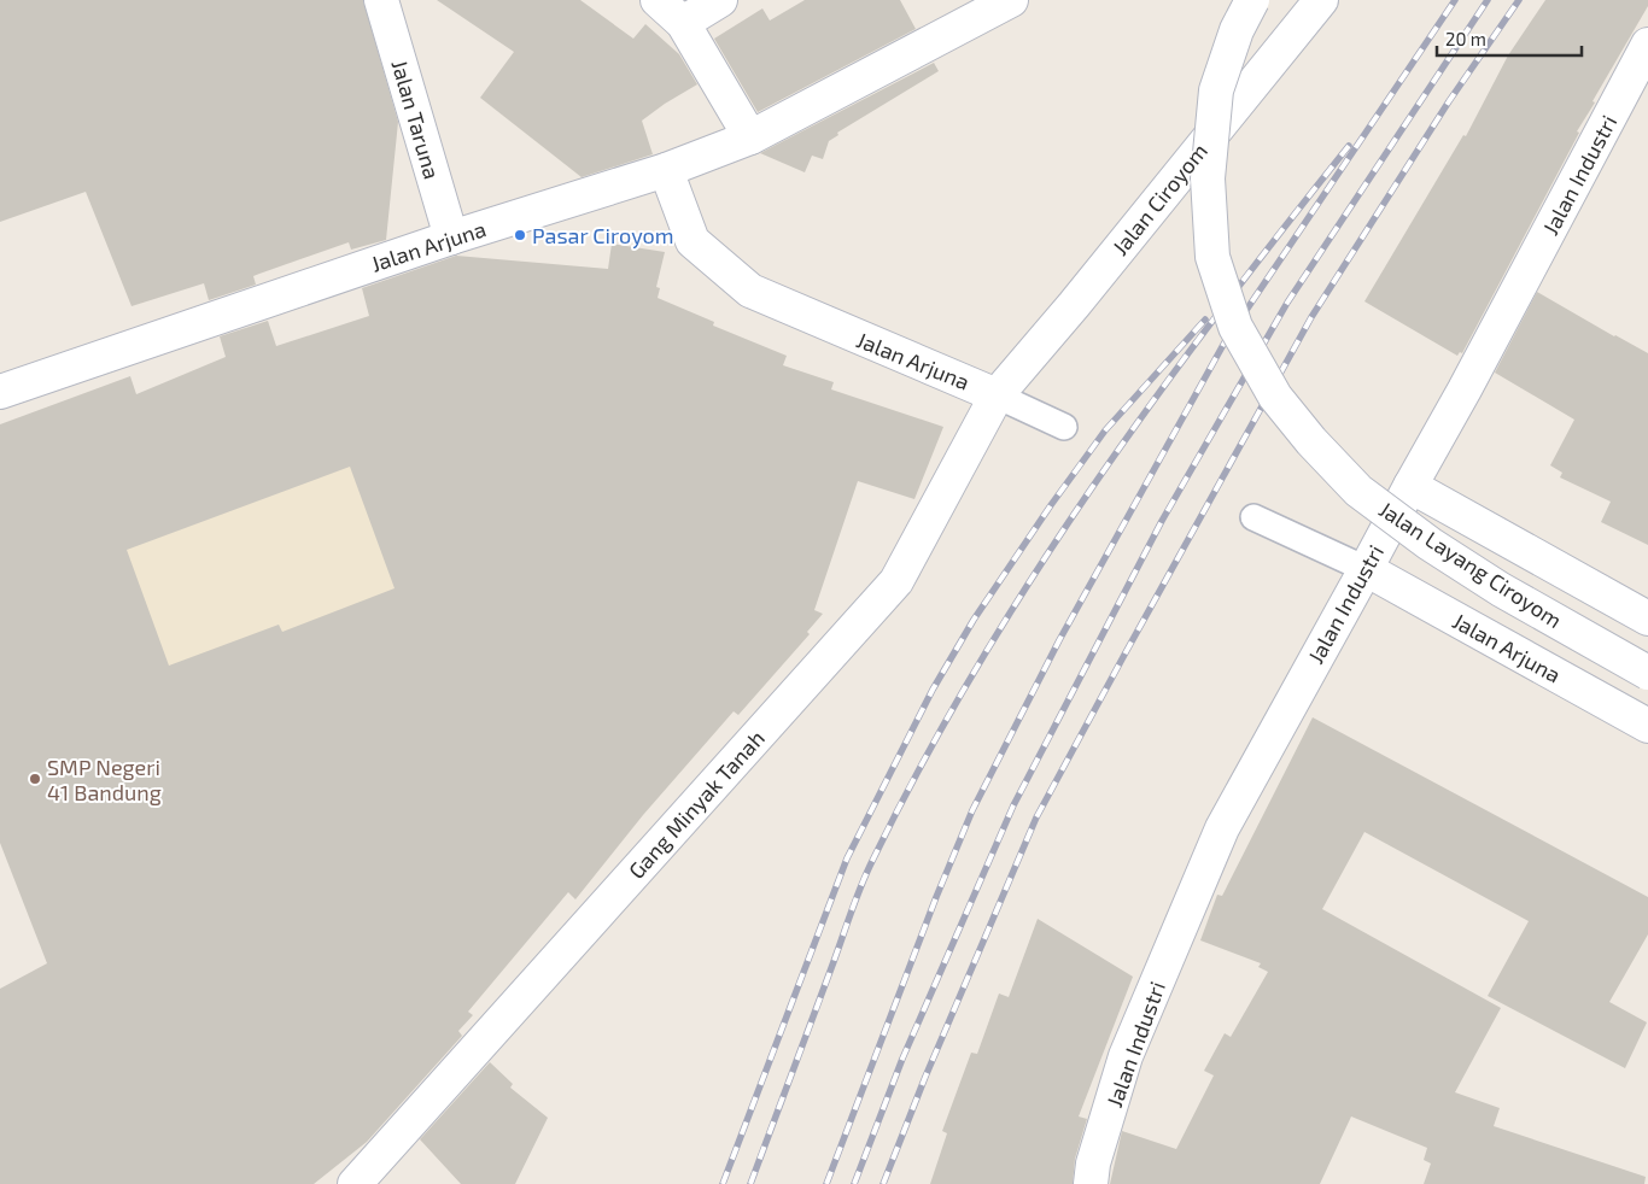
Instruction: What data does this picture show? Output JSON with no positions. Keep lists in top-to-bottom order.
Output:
{
  "streets": {
    "street": [
      "Jalan Taruna",
      "Jalan Industri",
      "Jalan Ciroyom",
      "Jalan Arjuna",
      "Jalan Layang Ciroyom",
      "Gang Minyak Tanah"
    ]
  },
  "crossings": [
    ["Jalan Taruna", "Jalan Arjuna"],
    ["Jalan Industri", "Jalan Arjuna"],
    ["Jalan Ciroyom", "Jalan Arjuna"],
    ["Jalan Ciroyom", "Gang Minyak Tanah"],
    ["Jalan Arjuna", "Gang Minyak Tanah"]
  ],
  "places": ["Pasar Ciroyom", "SMP Negeri 41 Bandung"],
  "scale_bar": "20 m"
}
